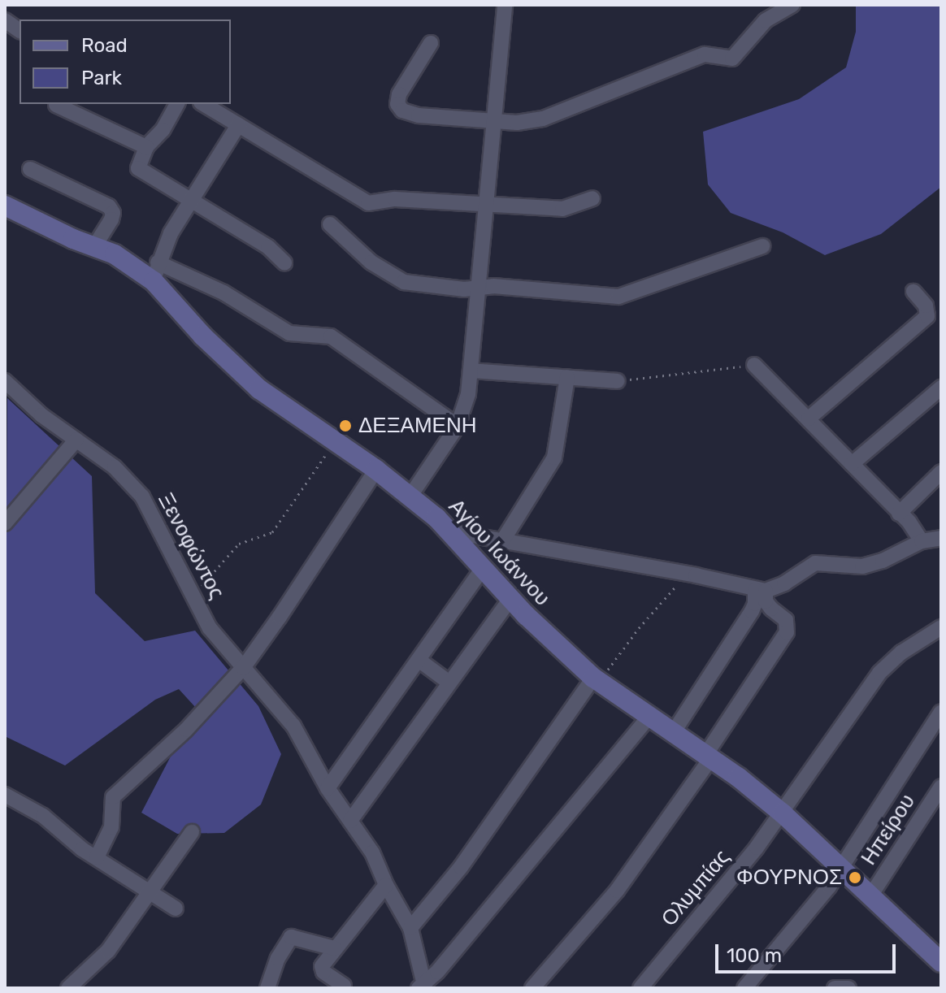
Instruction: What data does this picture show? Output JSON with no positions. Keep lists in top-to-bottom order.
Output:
{
  "streets": {
    "street": [
      "Ξενοφώντος",
      "Αγίου Ιωάννου",
      "Ηπείρου",
      "Ολυμπίας"
    ]
  },
  "crossings": [
    ["Αγίου Ιωάννου", "Ηπείρου"],
    ["Αγίου Ιωάννου", "Ολυμπίας"]
  ],
  "places": ["ΔΕΞΑΜΕΝΗ", "ΦΟΥΡΝΟΣ"],
  "legend": ["Road", "Park"],
  "scale_bar": "100 m"
}
